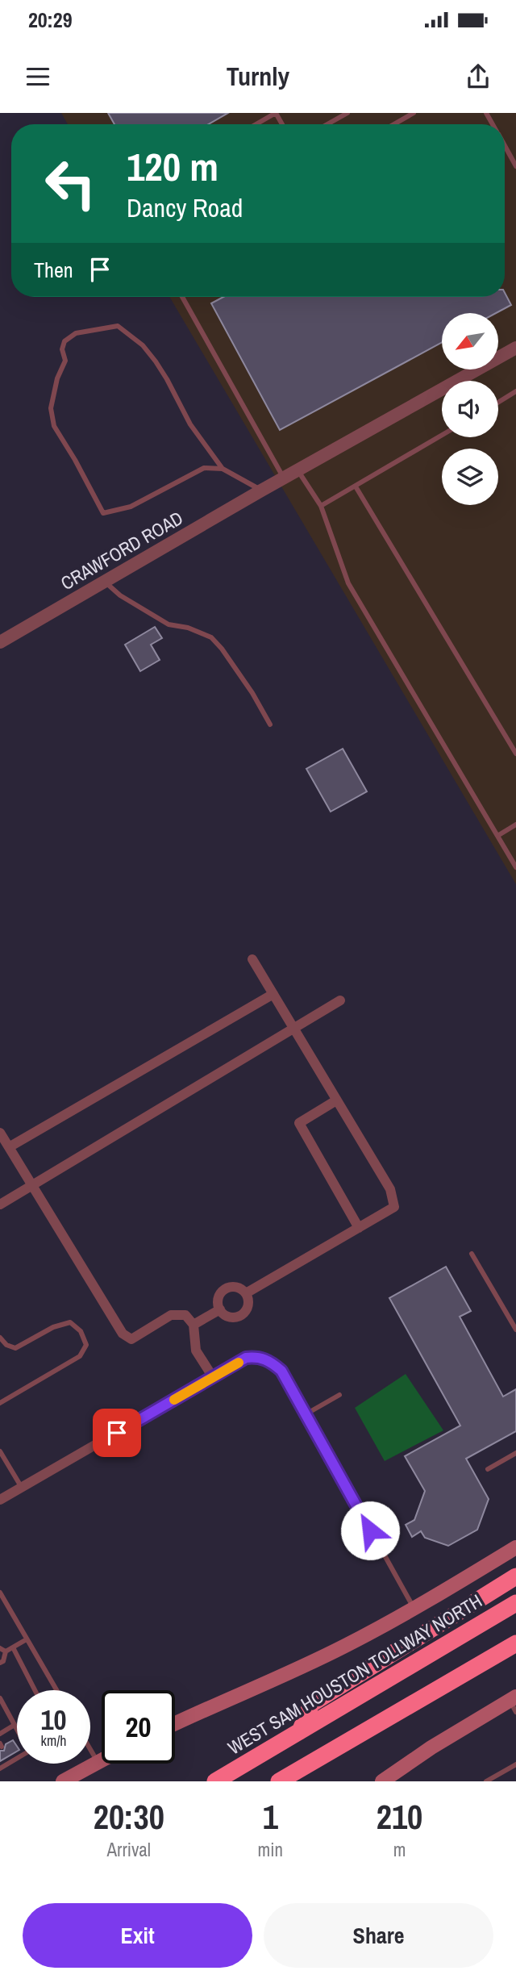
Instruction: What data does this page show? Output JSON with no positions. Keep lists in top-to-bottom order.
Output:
{
  "streets": {
    "highway": ["WEST SAM HOUSTON TOLLWAY NORTH"],
    "street": ["CRAWFORD ROAD"]
  },
  "north": "bottom left",
  "page": {
    "status": "20:29",
    "header": "Turnly",
    "turn": ["120 m", "Dancy Road"],
    "then": "Then",
    "speed": "10 km/h",
    "limit": "20",
    "eta": [
      "20:30",
      "Arrival",
      "1",
      "min",
      "210",
      "m"
    ],
    "buttons": ["Exit", "Share"]
  }
}
